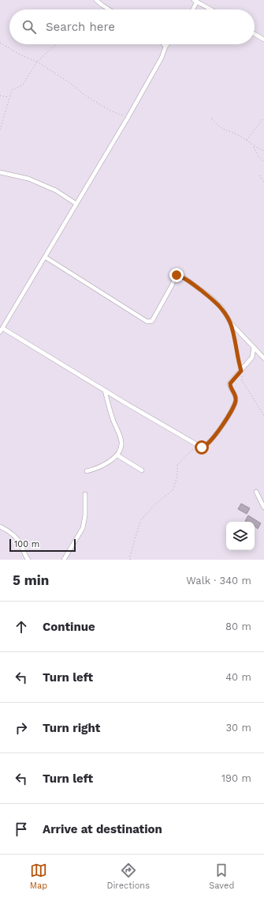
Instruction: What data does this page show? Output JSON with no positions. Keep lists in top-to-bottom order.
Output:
{
  "scale_bar": "100 m",
  "page": {
    "search": "Search here",
    "scale": "100 m",
    "heading": ["5 min", "Walk · 340 m"],
    "list": [
      ["Continue", "80 m"],
      ["Turn left", "40 m"],
      ["Turn right", "30 m"],
      ["Turn left", "190 m"],
      "Arrive at destination"
    ],
    "nav": ["Map", "Directions", "Saved"]
  }
}
